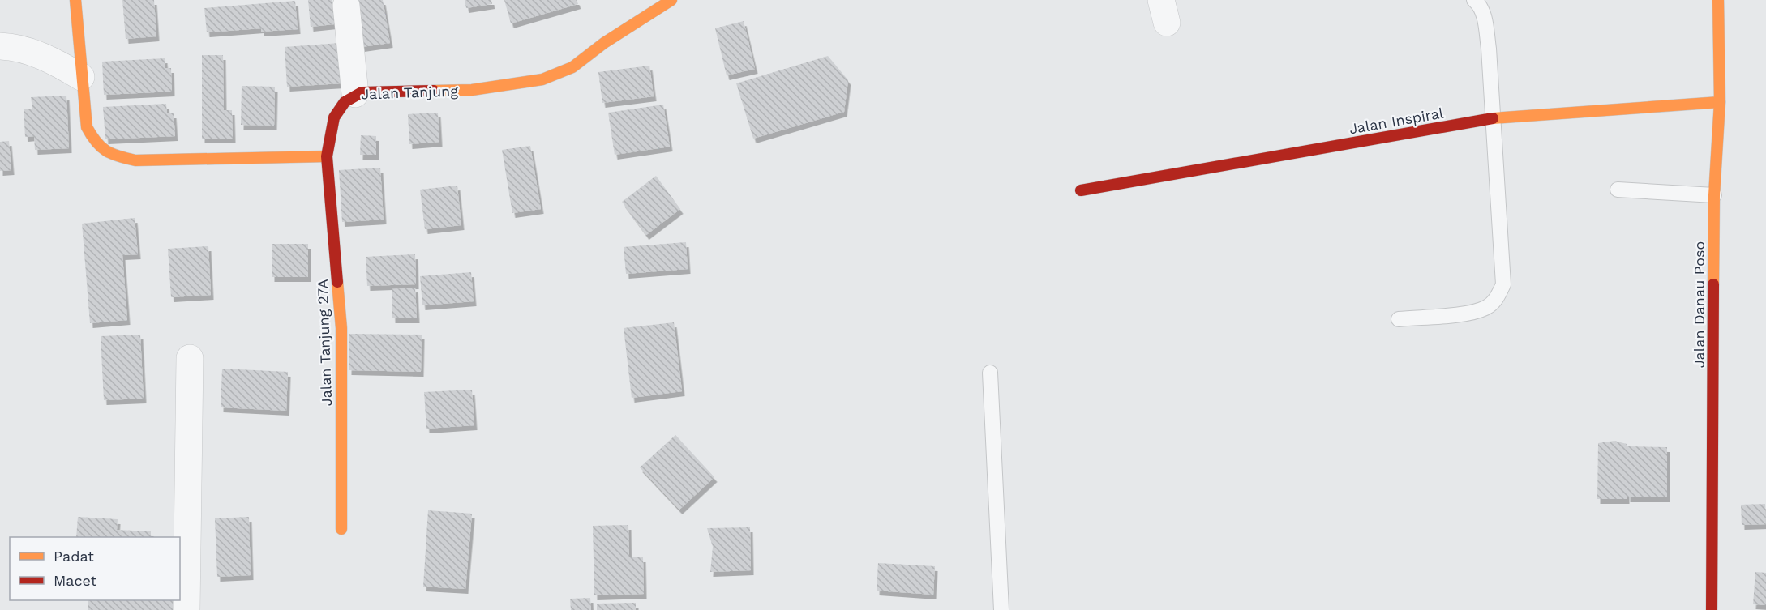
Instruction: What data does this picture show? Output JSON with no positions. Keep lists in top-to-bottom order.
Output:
{
  "streets": {
    "street": [
      "Jalan Tanjung",
      "Jalan Inspiral",
      "Jalan Danau Poso",
      "Jalan Tanjung 27A"
    ]
  },
  "crossings": [
    ["Jalan Tanjung", "Jalan Tanjung 27A"],
    ["Jalan Inspiral", "Jalan Danau Poso"]
  ],
  "legend": ["Padat", "Macet"]
}
